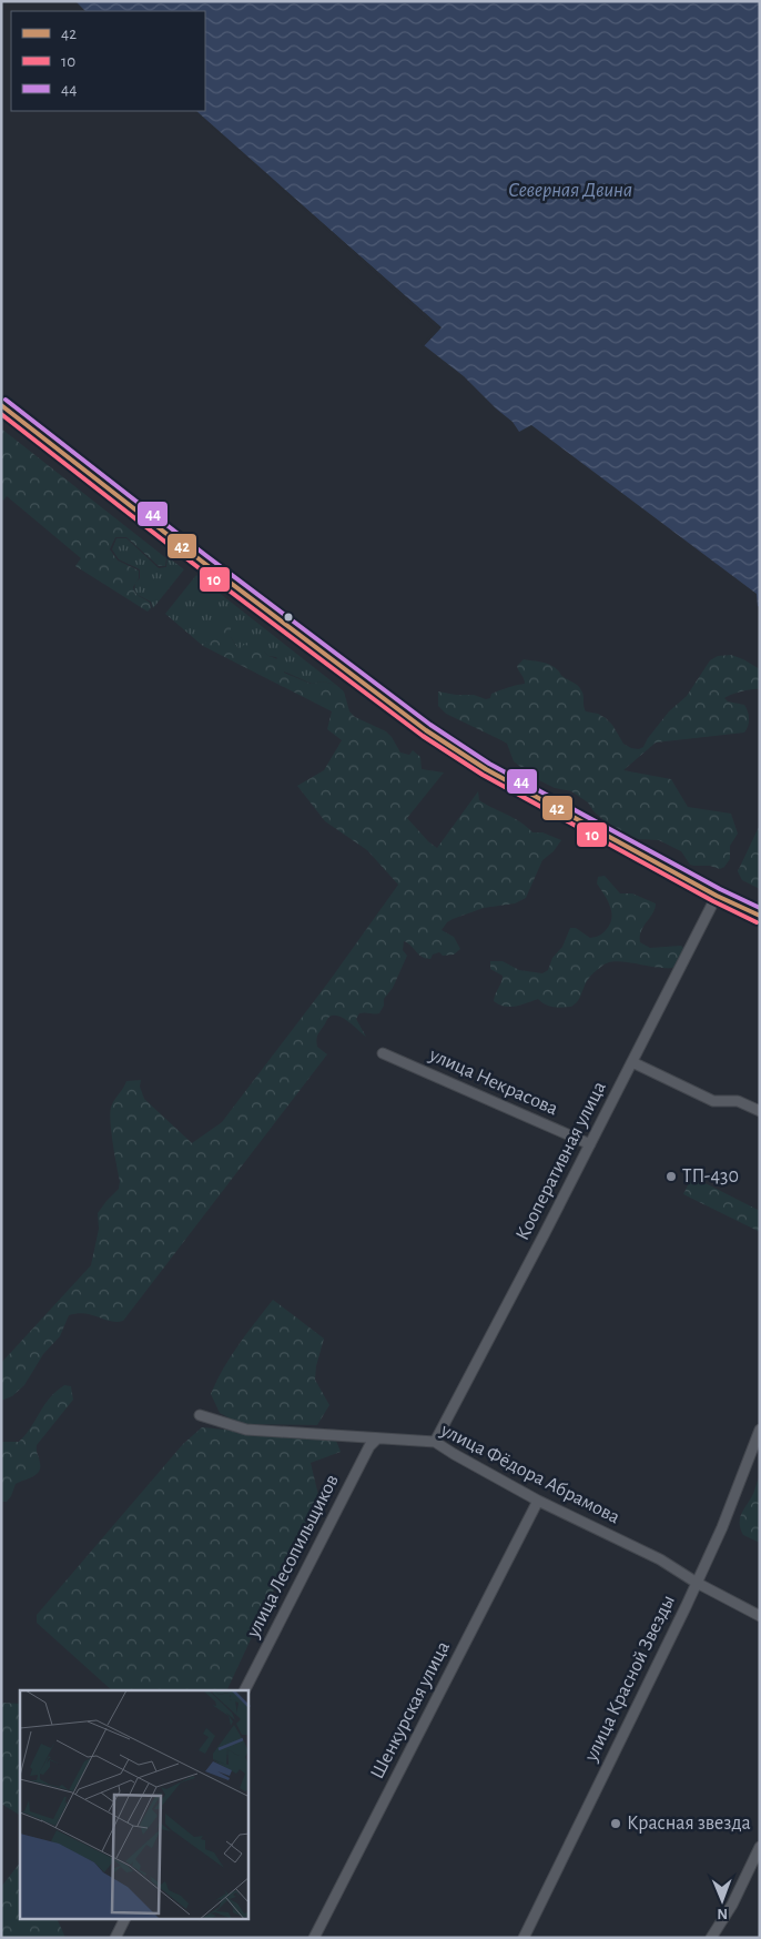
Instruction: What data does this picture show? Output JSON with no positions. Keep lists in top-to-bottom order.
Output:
{
  "streets": {
    "street": [
      "улица Некрасова",
      "Кооперативная улица",
      "улица Фёдора Абрамова",
      "улица Лесопильщиков",
      "улица Красной Звезды",
      "Шенкурская улица"
    ]
  },
  "crossings": [
    ["улица Некрасова", "Кооперативная улица"],
    ["Кооперативная улица", "улица Фёдора Абрамова"],
    ["улица Фёдора Абрамова", "улица Лесопильщиков"],
    ["улица Фёдора Абрамова", "улица Красной Звезды"],
    ["улица Фёдора Абрамова", "Шенкурская улица"]
  ],
  "water": ["Северная Двина"],
  "places": ["ТП-430", "Красная звезда"],
  "lines": ["transit line 44", "transit line 42", "transit line 10"],
  "legend": ["42", "10", "44"],
  "north": "bottom"
}
